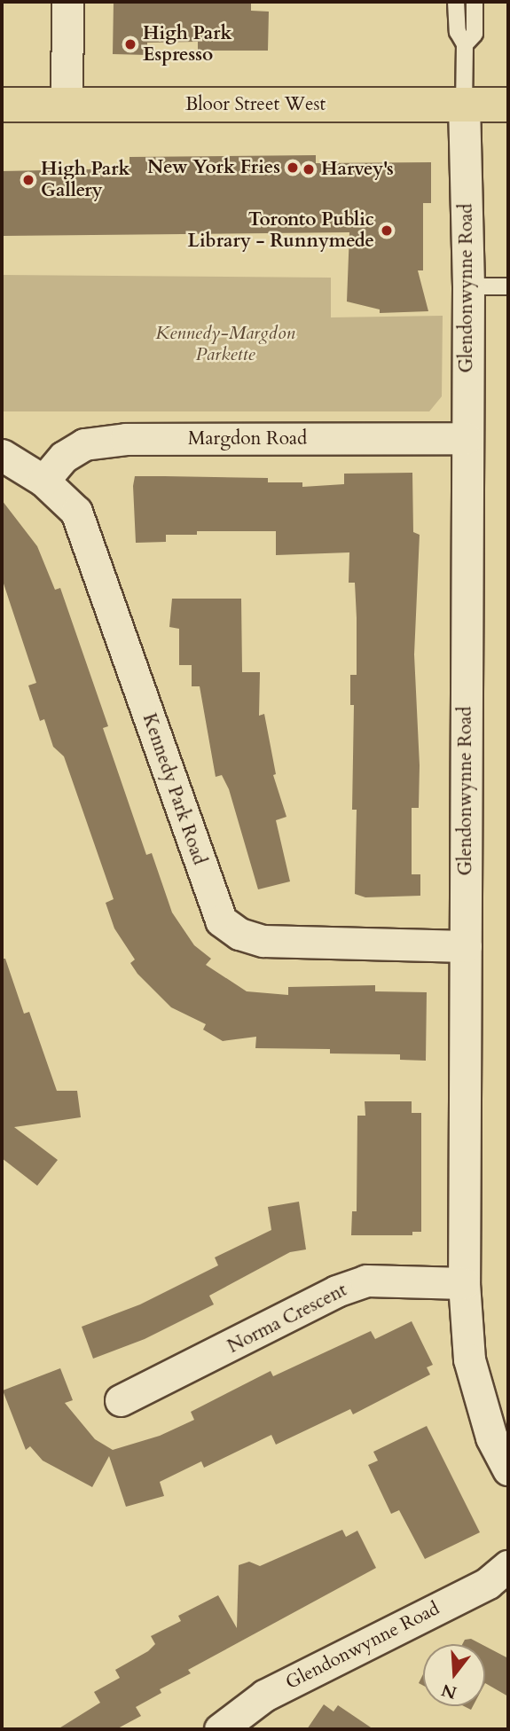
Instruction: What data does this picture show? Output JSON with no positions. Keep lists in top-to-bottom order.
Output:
{
  "streets": {
    "main road": ["Bloor Street West"],
    "street": [
      "Glendonwynne Road",
      "Margdon Road",
      "Kennedy Park Road",
      "Norma Crescent"
    ]
  },
  "crossings": [
    ["Bloor Street West", "Glendonwynne Road"],
    ["Glendonwynne Road", "Margdon Road"],
    ["Glendonwynne Road", "Kennedy Park Road"],
    ["Glendonwynne Road", "Norma Crescent"],
    ["Margdon Road", "Kennedy Park Road"]
  ],
  "parks": ["Kennedy-Margdon Parkette"],
  "places": [
    "High Park Espresso",
    "New York Fries",
    "Harvey's",
    "High Park Gallery",
    "Toronto Public Library - Runnymede"
  ],
  "north": "bottom"
}
